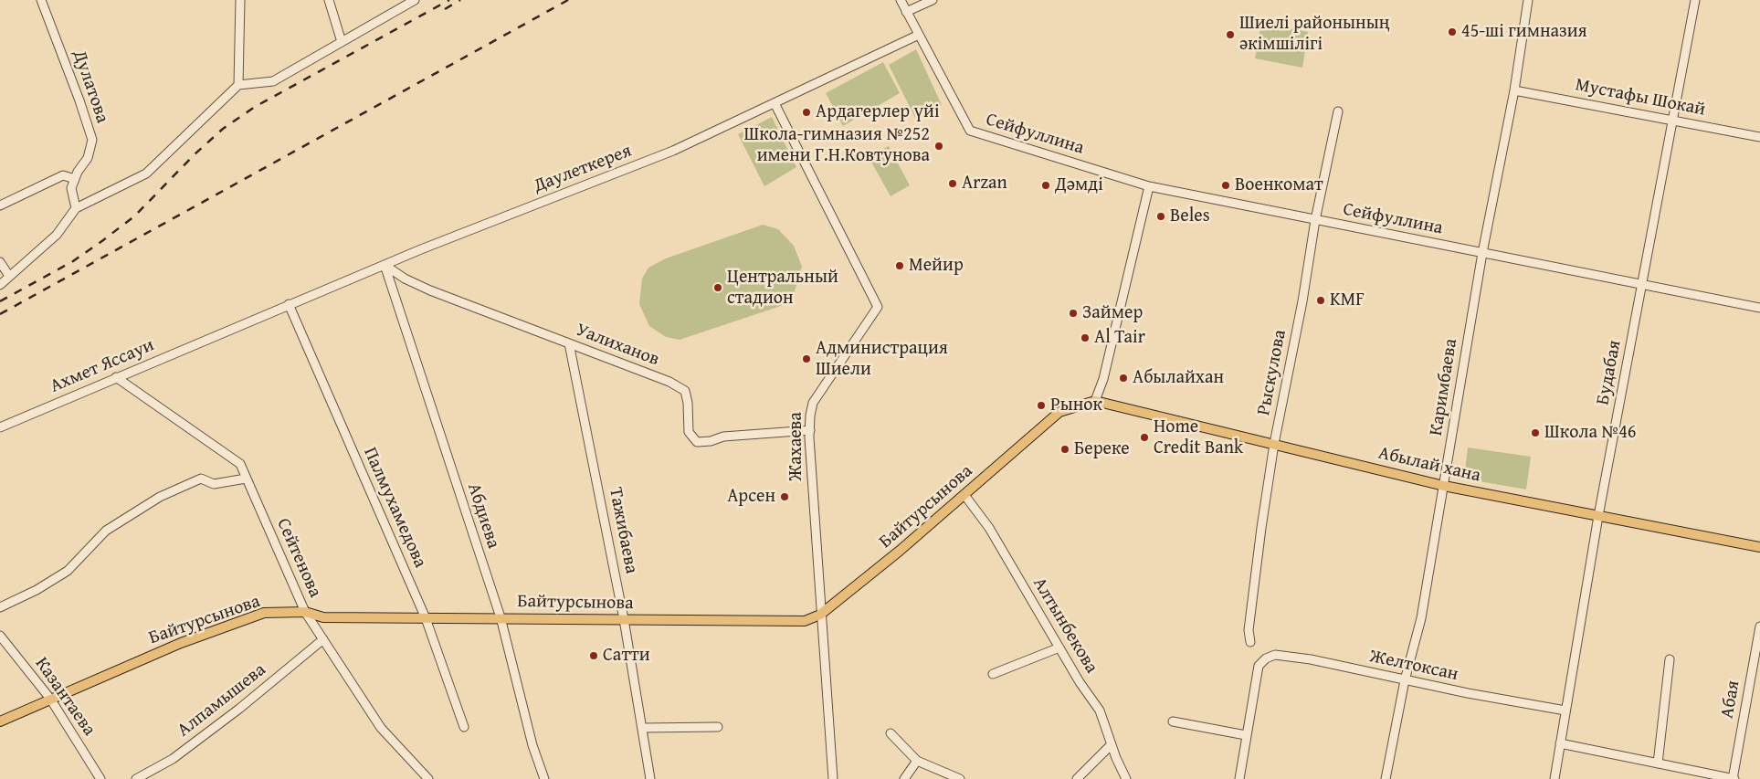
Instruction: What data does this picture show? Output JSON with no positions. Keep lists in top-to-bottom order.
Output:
{
  "streets": {
    "main road": ["Абылай хана", "Байтурсынова"],
    "street": [
      "Дулатова",
      "Мустафы Шокай",
      "Сейфуллина",
      "Даулеткерея",
      "Уалиханов",
      "Ахмет Яссауи",
      "Рыскулова",
      "Будабая",
      "Каримбаева",
      "Жахаева",
      "Палмухамедова",
      "Абдиева",
      "Тажибаева",
      "Сейтенова",
      "Алтынбекова",
      "Желтоксан",
      "Казантаева",
      "Абая",
      "Алпамышева"
    ]
  },
  "crossings": [
    ["Мустафы Шокай", "Будабая"],
    ["Мустафы Шокай", "Каримбаева"],
    ["Сейфуллина", "Даулеткерея"],
    ["Сейфуллина", "Рыскулова"],
    ["Сейфуллина", "Будабая"],
    ["Сейфуллина", "Каримбаева"],
    ["Даулеткерея", "Уалиханов"],
    ["Даулеткерея", "Ахмет Яссауи"],
    ["Даулеткерея", "Жахаева"],
    ["Даулеткерея", "Палмухамедова"],
    ["Даулеткерея", "Абдиева"],
    ["Уалиханов", "Жахаева"],
    ["Уалиханов", "Абдиева"],
    ["Уалиханов", "Тажибаева"],
    ["Ахмет Яссауи", "Сейтенова"],
    ["Рыскулова", "Абылай хана"],
    ["Будабая", "Абылай хана"],
    ["Будабая", "Желтоксан"],
    ["Каримбаева", "Абылай хана"],
    ["Каримбаева", "Желтоксан"],
    ["Жахаева", "Байтурсынова"],
    ["Абылай хана", "Байтурсынова"],
    ["Байтурсынова", "Палмухамедова"],
    ["Байтурсынова", "Абдиева"],
    ["Байтурсынова", "Тажибаева"],
    ["Байтурсынова", "Сейтенова"],
    ["Байтурсынова", "Алтынбекова"],
    ["Байтурсынова", "Казантаева"],
    ["Сейтенова", "Алпамышева"]
  ],
  "places": [
    "45-ші гимназия",
    "Шиелі районының әкімшілігі",
    "Ардагерлер үйі",
    "Школа-гимназия №252 имени Г.Н.Ковтунова",
    "Arzan",
    "Дәмді",
    "Военкомат",
    "Beles",
    "Мейир",
    "Центральный стадион",
    "KMF",
    "Займер",
    "Al Tair",
    "Администрация Шиели",
    "Абылайхан",
    "Рынок",
    "Школа №46",
    "Home Credit Bank",
    "Береке",
    "Арсен",
    "Сатти"
  ]
}
